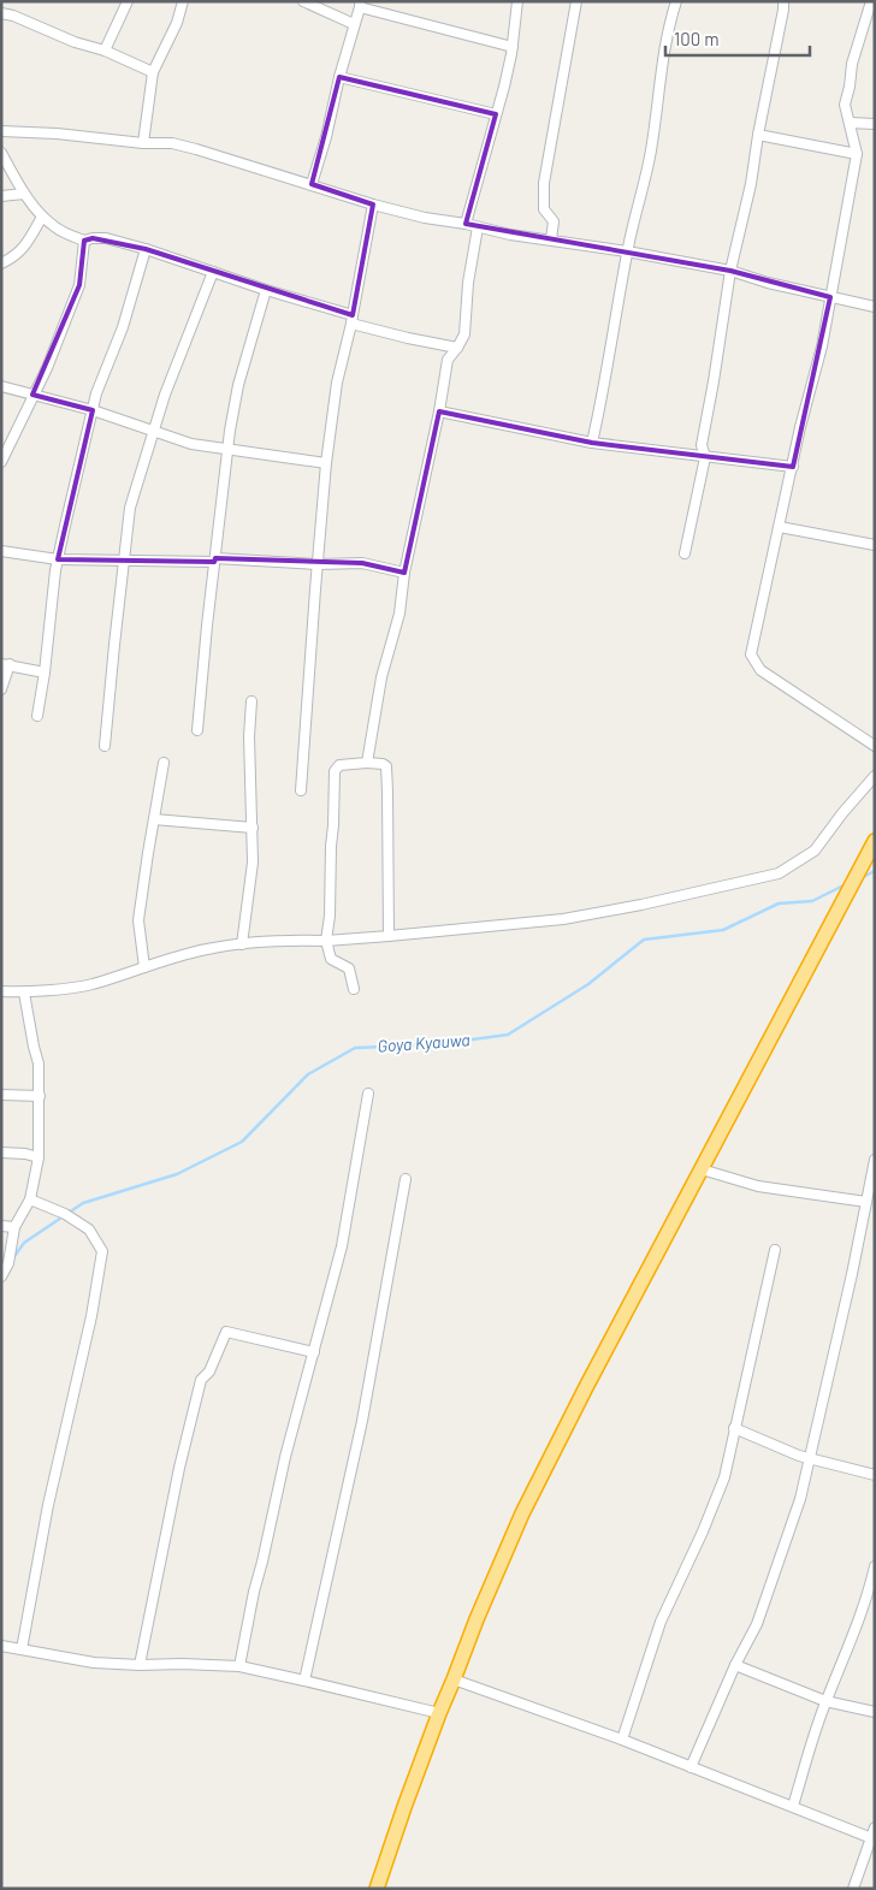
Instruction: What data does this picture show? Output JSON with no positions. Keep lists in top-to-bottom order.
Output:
{
  "water": ["Goya Kyauwa"],
  "scale_bar": "100 m"
}
